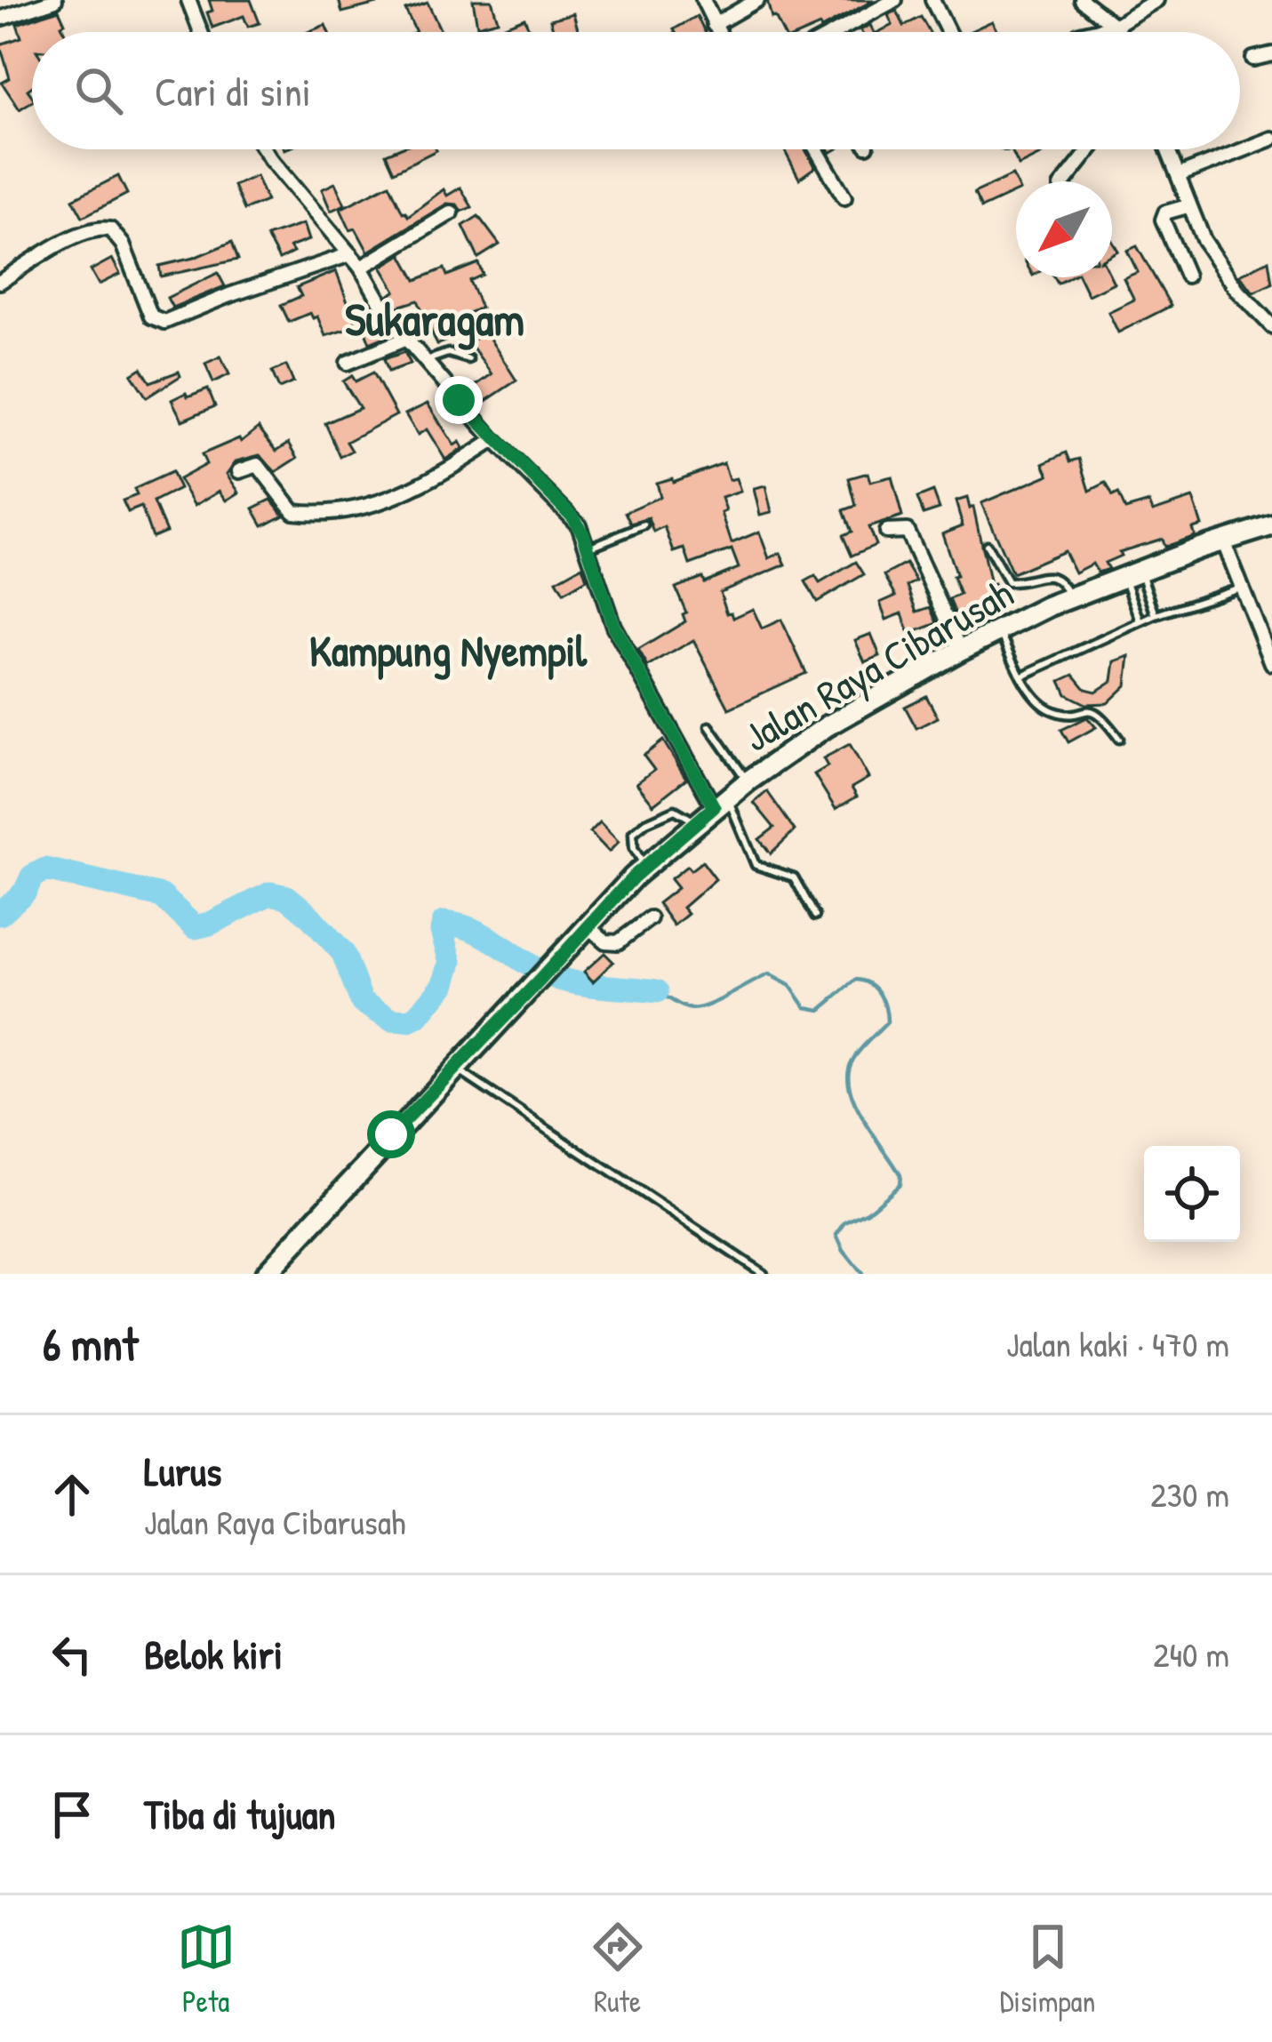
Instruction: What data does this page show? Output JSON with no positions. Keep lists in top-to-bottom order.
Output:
{
  "streets": {
    "main road": ["Jalan Raya Cibarusah"]
  },
  "districts": ["Sukaragam", "Kampung Nyempil"],
  "north": "bottom left",
  "page": {
    "search": "Cari di sini",
    "heading": ["6 mnt", "Jalan kaki · 470 m"],
    "list": [
      ["Lurus", "Jalan Raya Cibarusah", "230 m"],
      ["Belok kiri", "240 m"],
      "Tiba di tujuan"
    ],
    "nav": ["Peta", "Rute", "Disimpan"]
  }
}
